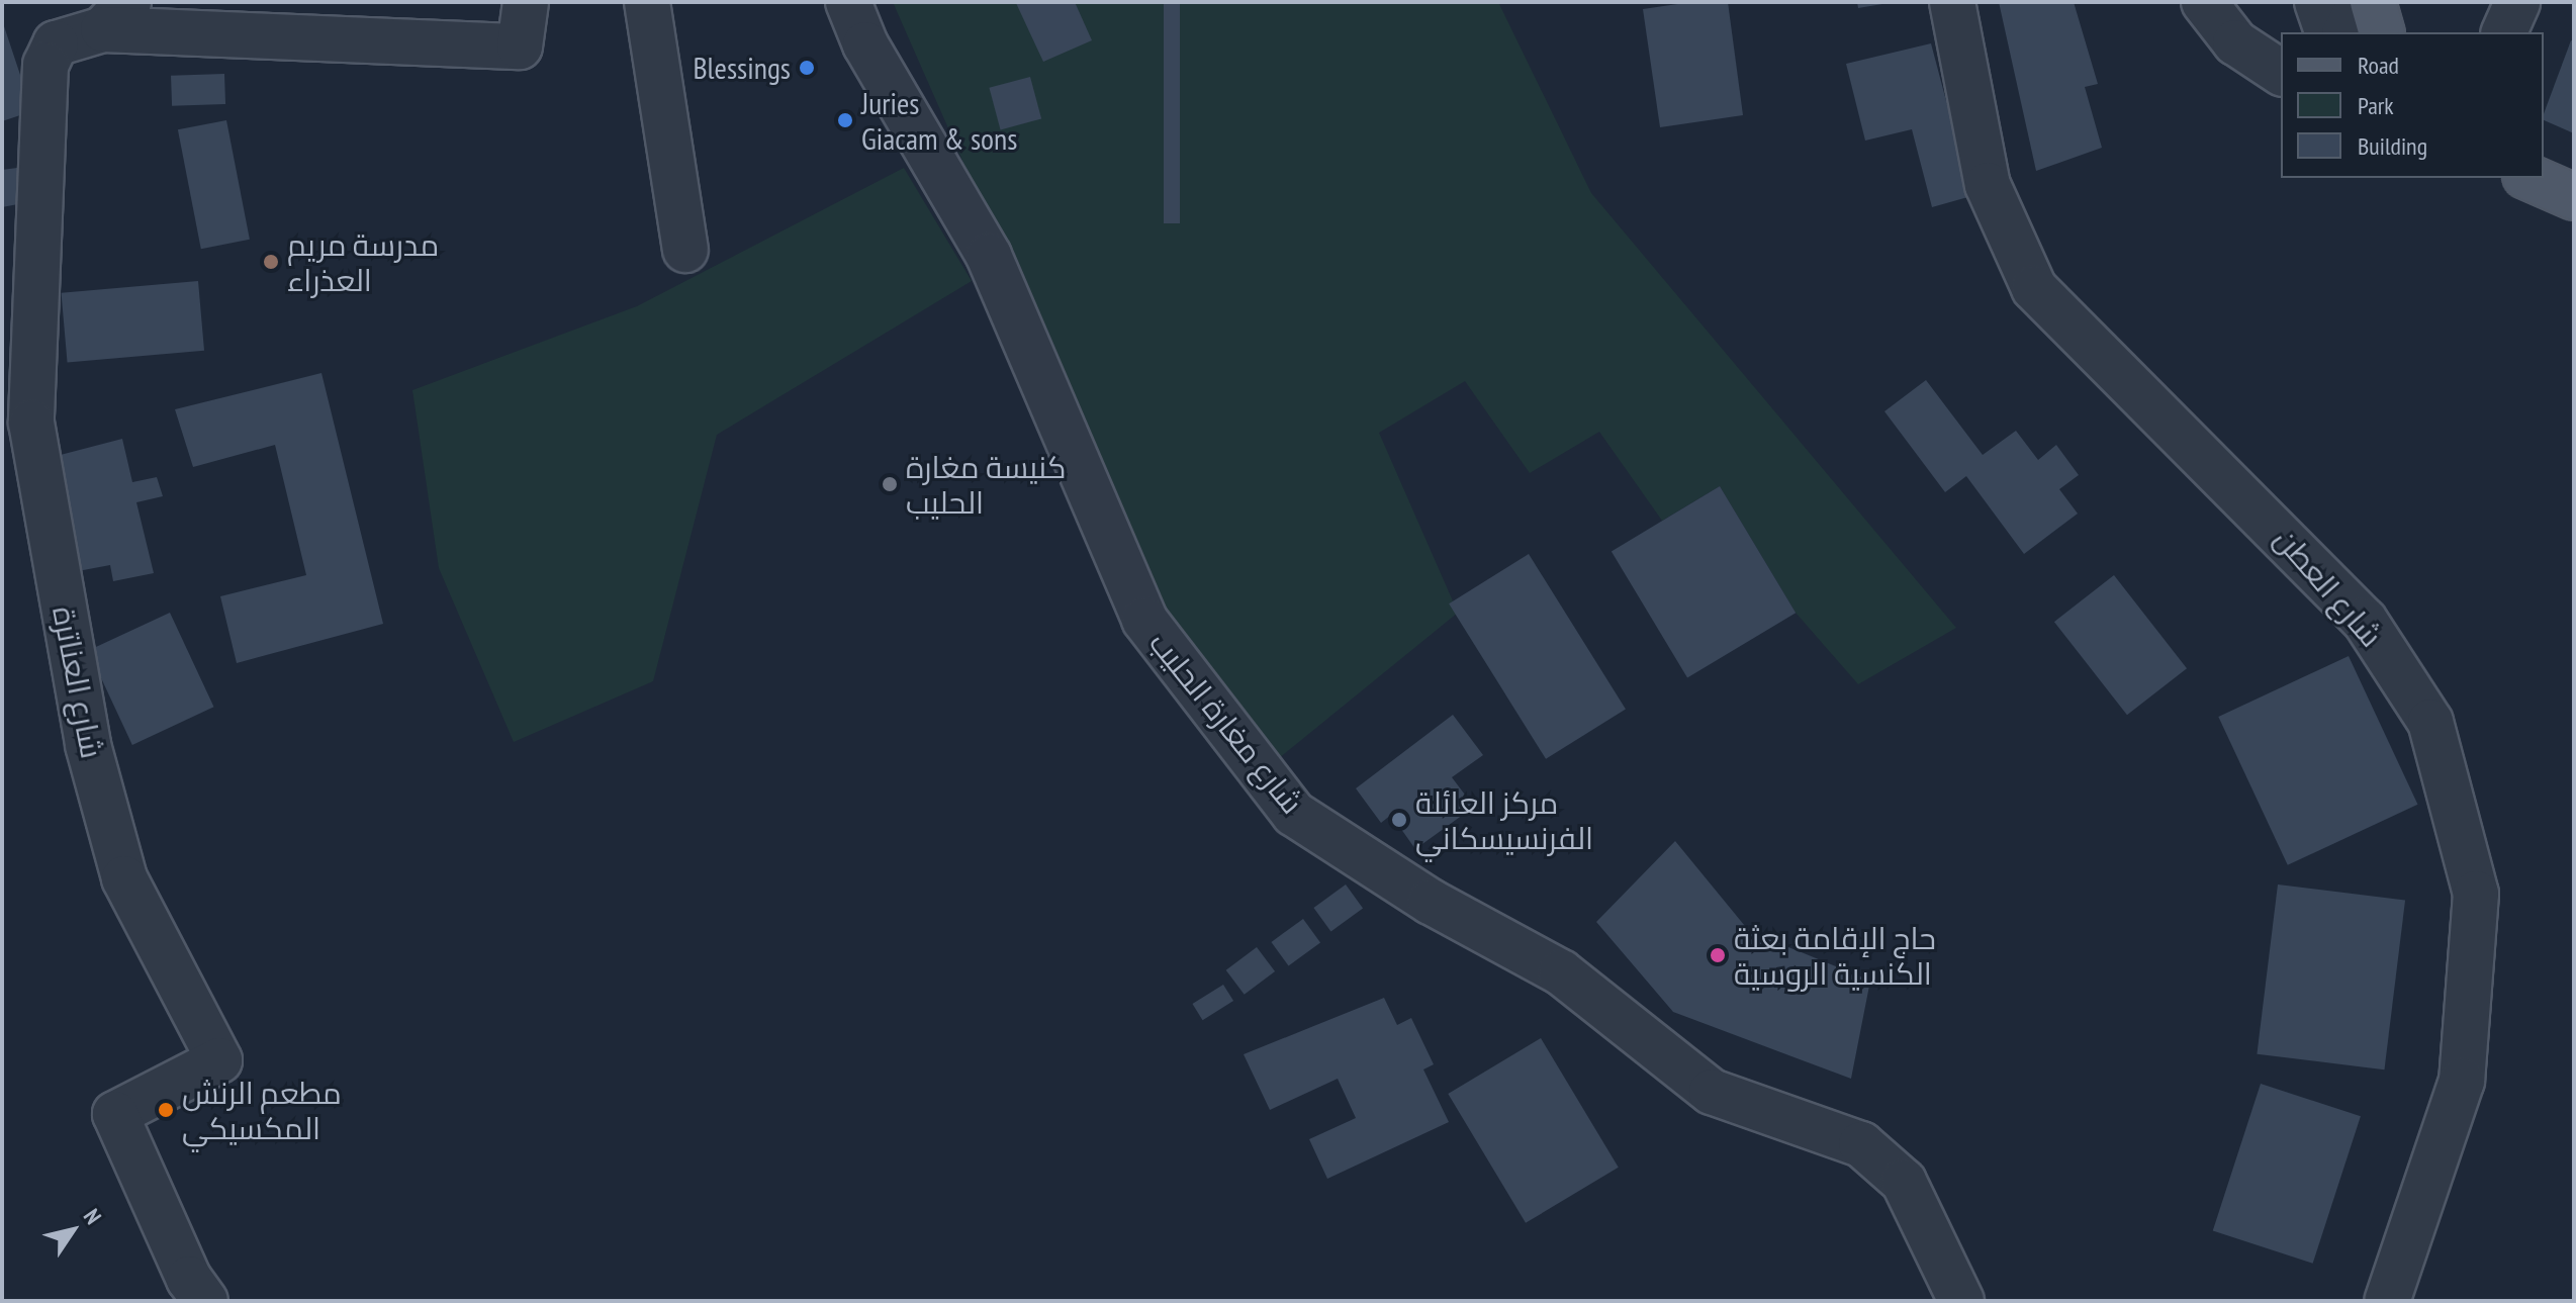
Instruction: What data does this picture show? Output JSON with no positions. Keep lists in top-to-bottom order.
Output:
{
  "streets": {
    "street": ["شارع العطن", "شارع العناترة", "شارع مغارة الحليب"]
  },
  "places": [
    "Blessings",
    "Juries Giacam & sons",
    "مدرسة مريم العذراء",
    "كنيسة مغارة الحليب",
    "مركز العائلة الفرنسيسكاني",
    "حاج الإقامة بعثة الكنسية الروسية",
    "مطعم الرنش المكسيكي"
  ],
  "legend": ["Road", "Park", "Building"],
  "north": "top right"
}
